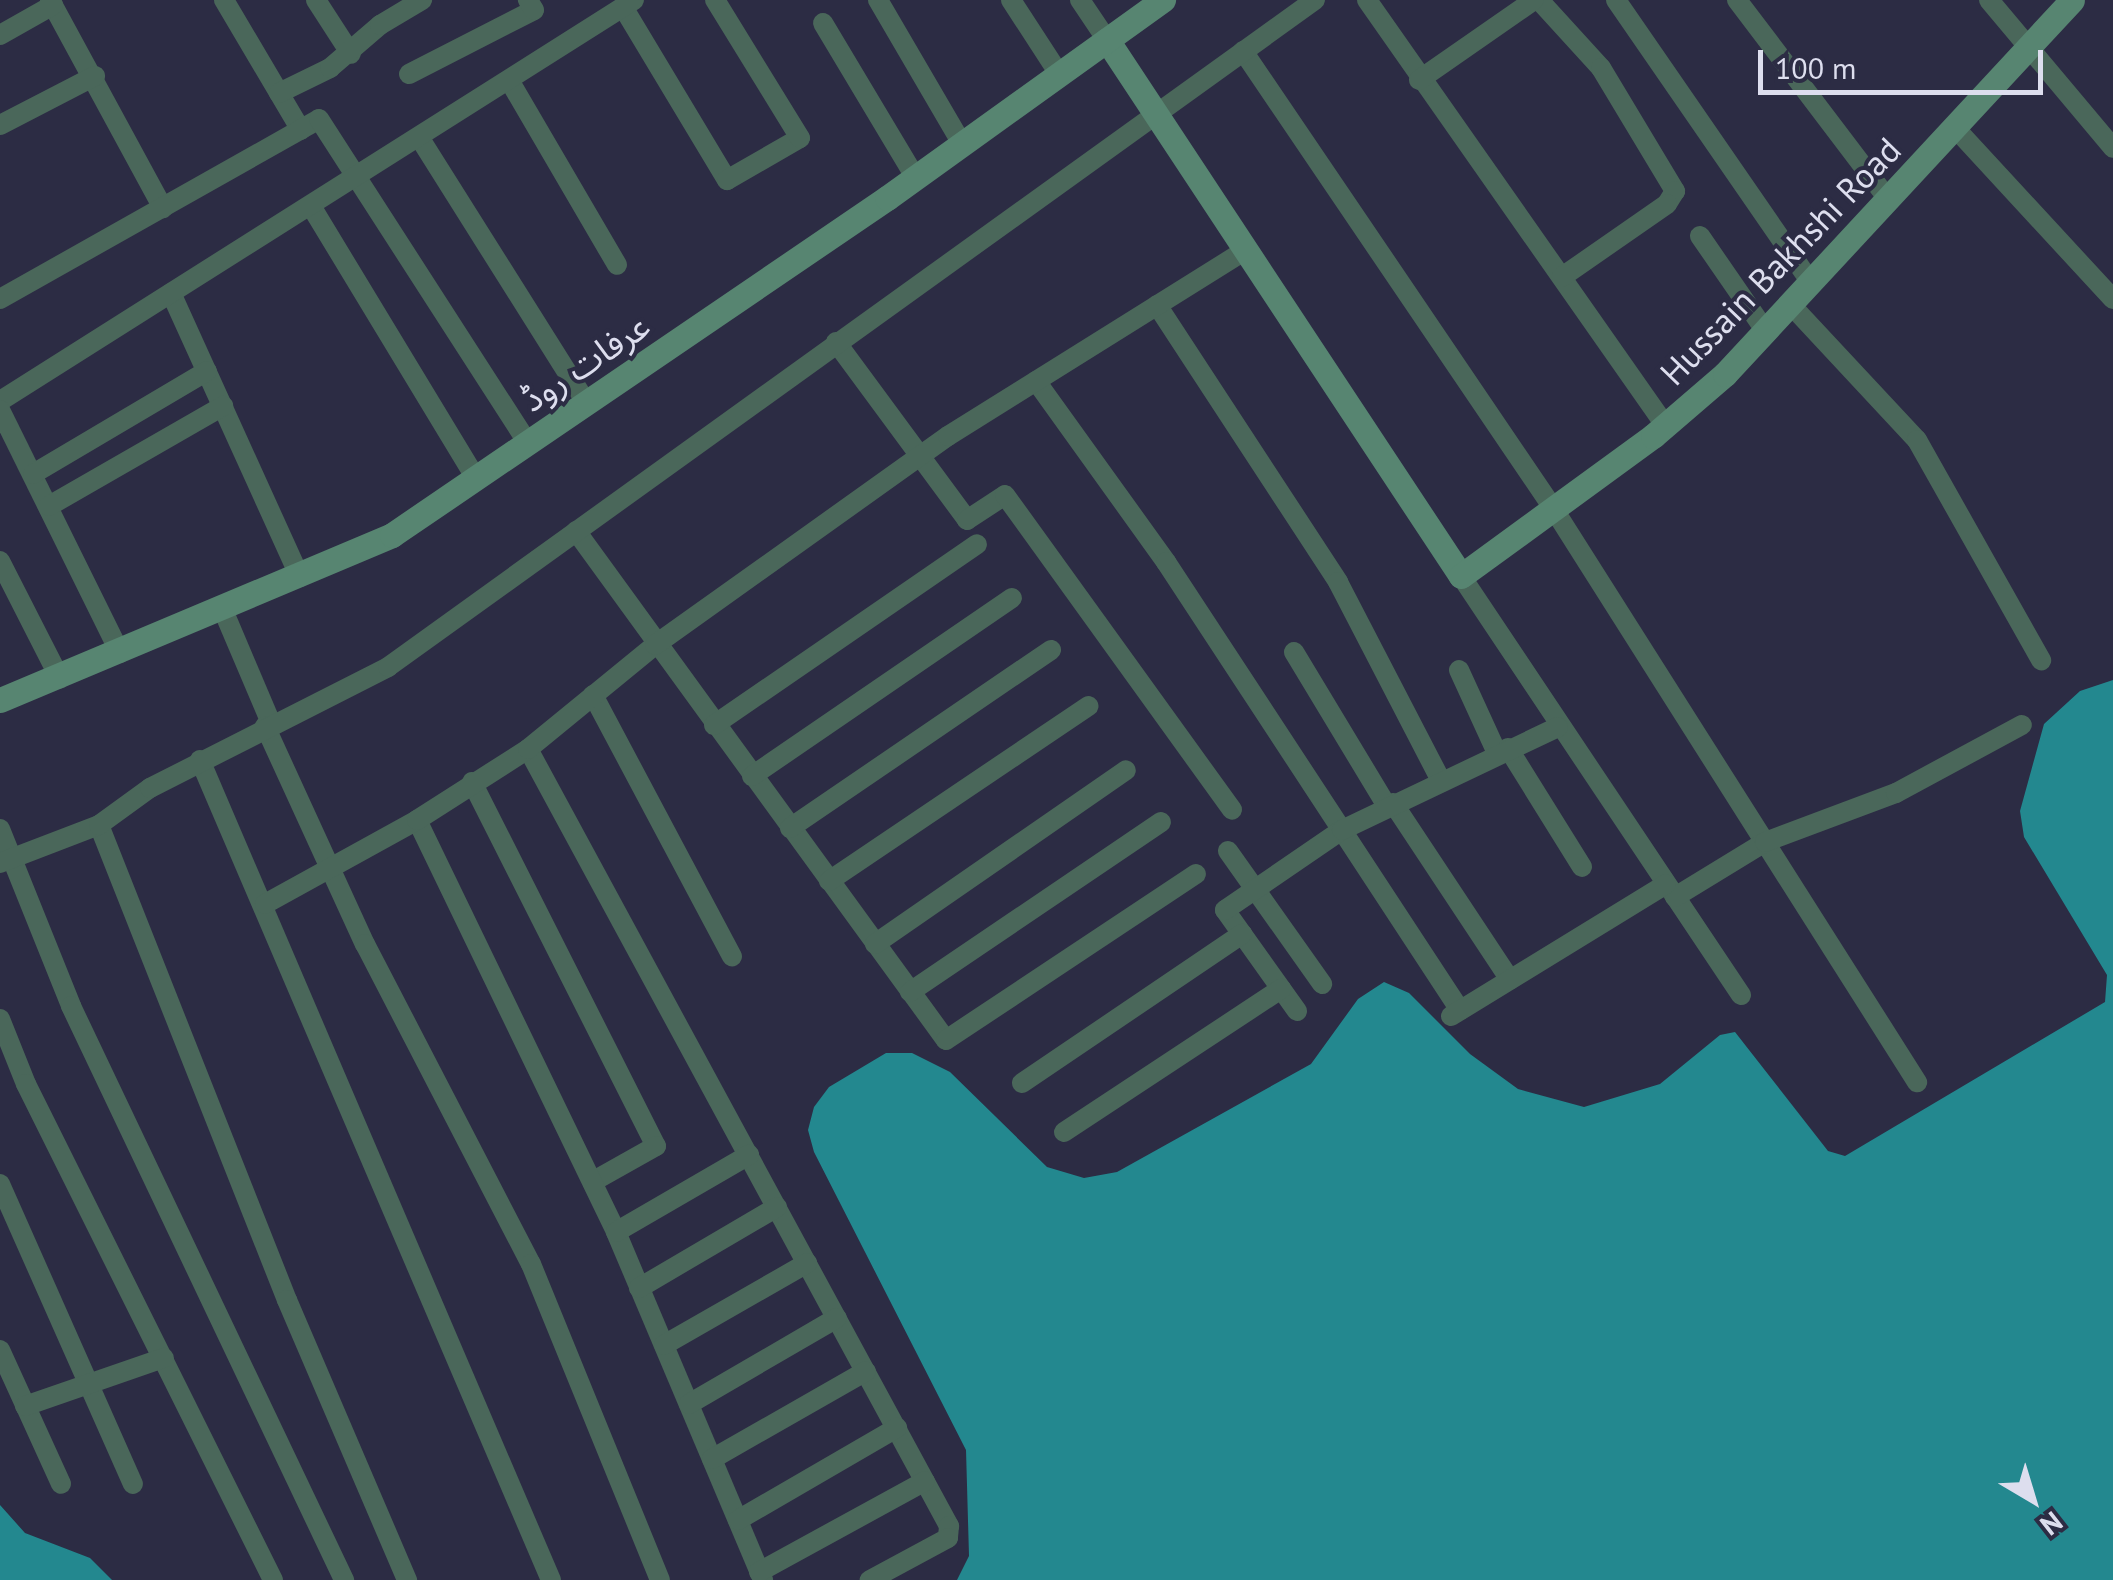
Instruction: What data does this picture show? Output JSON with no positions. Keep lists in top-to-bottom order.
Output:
{
  "streets": {
    "street": ["Hussain Bakhshi Road", "عرفات روڈ"]
  },
  "scale_bar": "100 m",
  "north": "bottom right"
}
